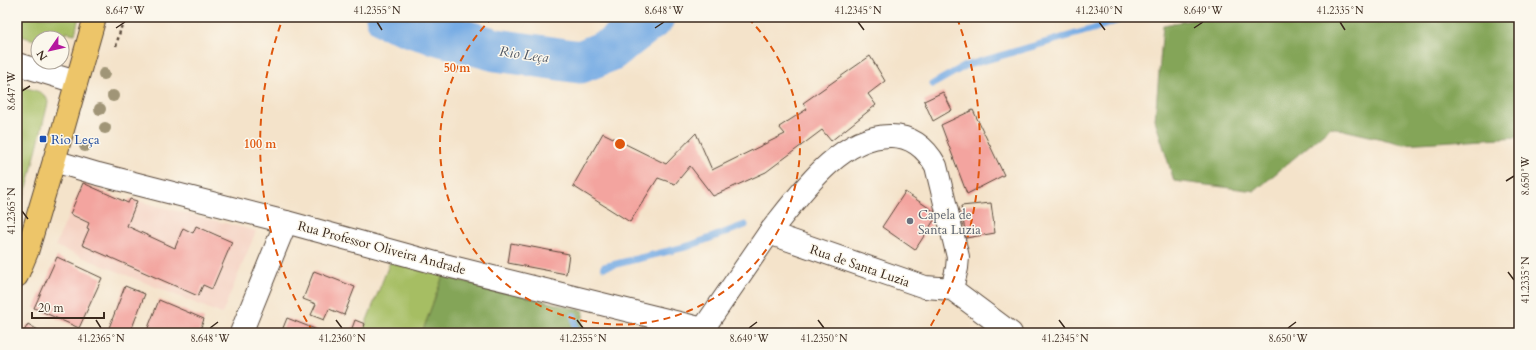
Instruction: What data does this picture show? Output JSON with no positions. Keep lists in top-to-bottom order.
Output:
{
  "streets": {
    "street": ["Rua Professor Oliveira Andrade", "Rua de Santa Luzia"]
  },
  "water": ["Rio Leça"],
  "places": {
    "transit": ["Rio Leça"],
    "other": ["Capela de Santa Luzia"]
  },
  "scale_bar": "20 m",
  "north": "bottom left",
  "coordinates": [
    "8.647°W",
    "41.2355°N",
    "8.648°W",
    "41.2345°N",
    "41.2340°N",
    "8.649°W",
    "41.2335°N",
    "8.650°W",
    "41.2365°N",
    "41.2360°N",
    "41.2350°N"
  ],
  "rings": ["50 m", "100 m"]
}
